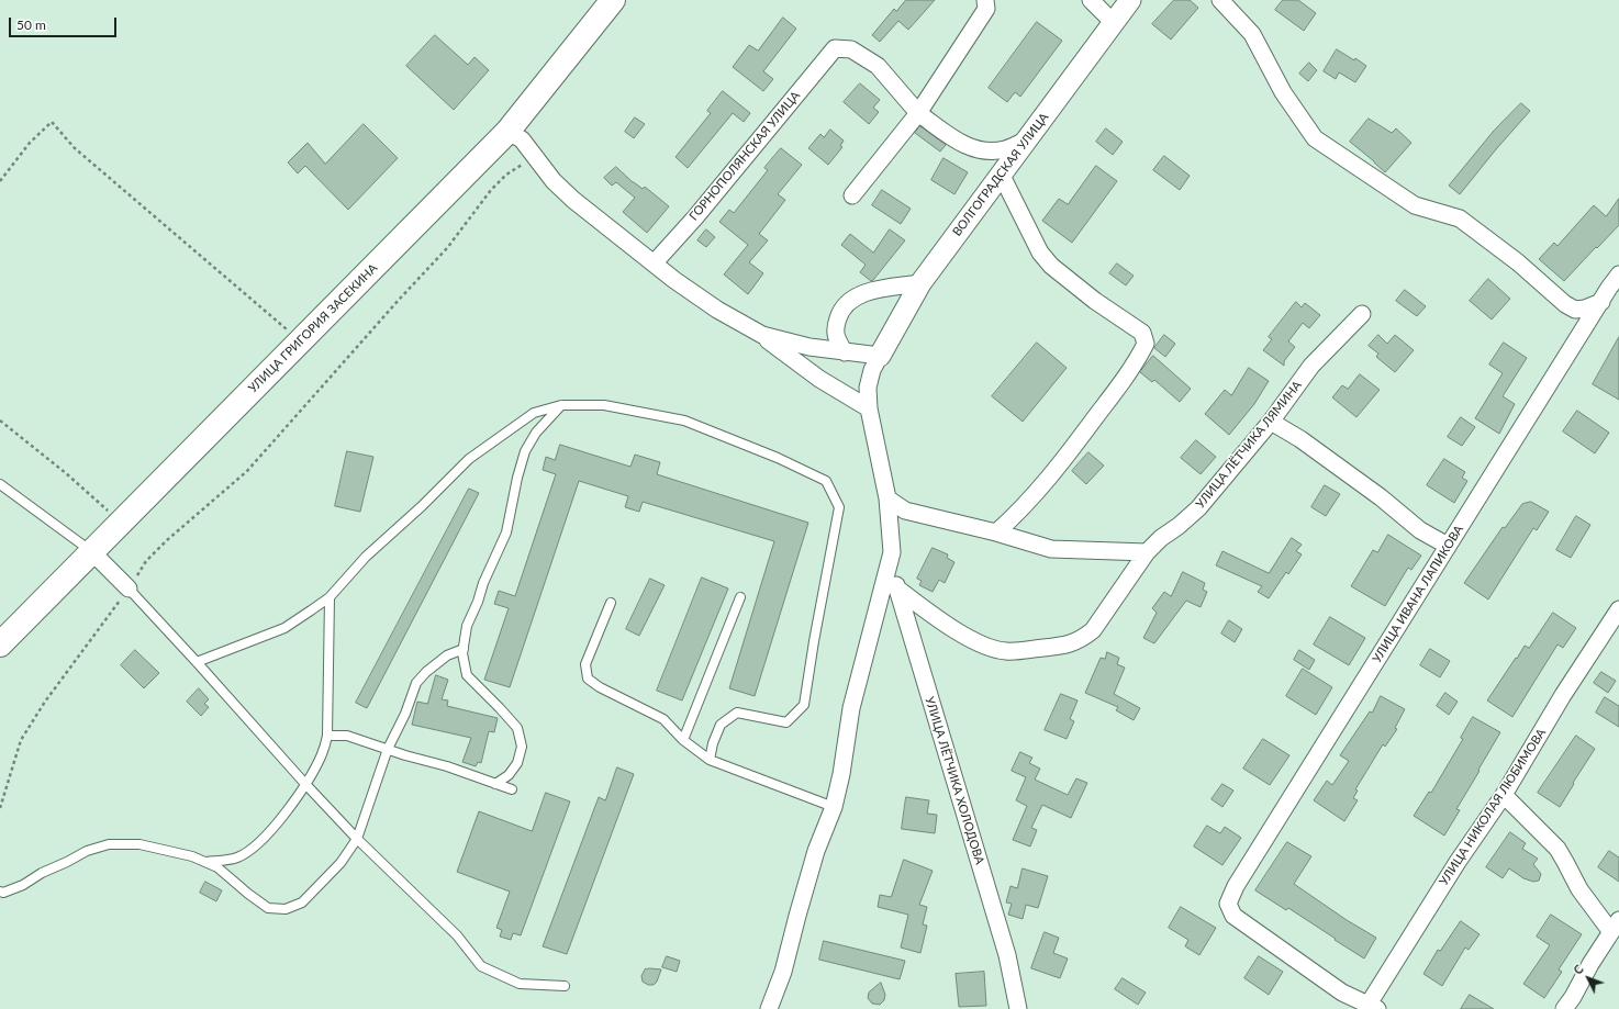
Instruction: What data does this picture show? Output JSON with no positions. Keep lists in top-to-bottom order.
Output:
{
  "streets": {
    "main road": ["УЛИЦА ГРИГОРИЯ ЗАСЕКИНА"],
    "street": [
      "ГОРНОПОЛЯНСКАЯ УЛИЦА",
      "ВОЛГОГРАДСКАЯ УЛИЦА",
      "УЛИЦА ЛЁТЧИКА ЛЯМИНА",
      "УЛИЦА ИВАНА ЛАПИКОВА",
      "УЛИЦА ЛЁТЧИКА ХОЛОДОВА",
      "УЛИЦА НИКОЛАЯ ЛЮБИМОВА"
    ]
  },
  "crossings": [
    ["ВОЛГОГРАДСКАЯ УЛИЦА", "УЛИЦА ЛЁТЧИКА ХОЛОДОВА"],
    ["УЛИЦА ЛЁТЧИКА ЛЯМИНА", "УЛИЦА ЛЁТЧИКА ХОЛОДОВА"],
    ["УЛИЦА ИВАНА ЛАПИКОВА", "УЛИЦА НИКОЛАЯ ЛЮБИМОВА"]
  ],
  "scale_bar": "50 m",
  "north": "top left"
}
